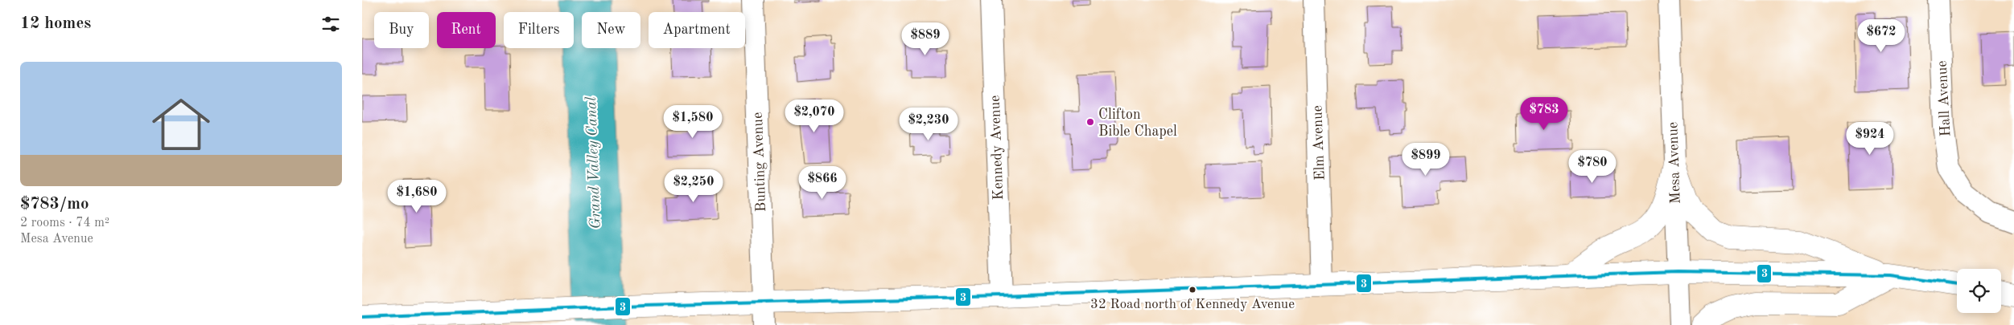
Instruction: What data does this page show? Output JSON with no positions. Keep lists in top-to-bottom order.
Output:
{
  "streets": {
    "street": [
      "Hall Avenue",
      "Elm Avenue",
      "Kennedy Avenue",
      "Bunting Avenue",
      "Mesa Avenue"
    ]
  },
  "water": ["Grand Valley Canal"],
  "places": ["Clifton Bible Chapel", "32 Road north of Kennedy Avenue"],
  "lines": ["transit line 3"],
  "page": {
    "heading": "12 homes",
    "chip": [
      "Buy",
      "Rent",
      "Filters",
      "New",
      "Apartment"
    ],
    "price": [
      "$672",
      "$889",
      "$783",
      "$2,070",
      "$1,580",
      "$2,230",
      "$924",
      "$899",
      "$780",
      "$866",
      "$2,250",
      "$1,680"
    ],
    "list": [
      {
        "name": "$783/mo",
        "note": "2 rooms · 74 m² · Mesa Avenue"
      }
    ]
  }
}
